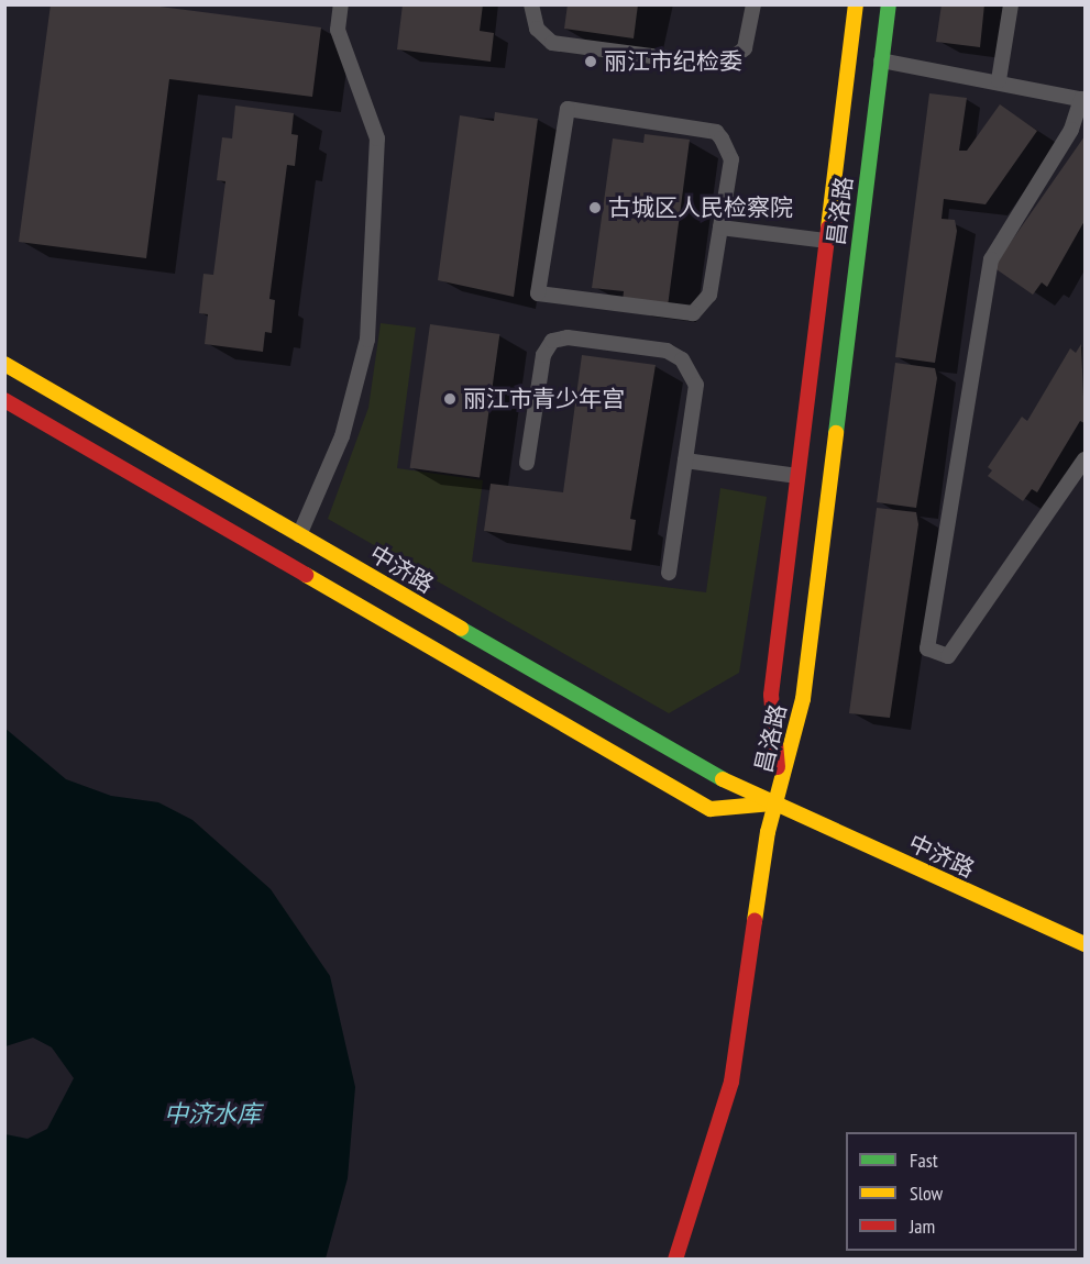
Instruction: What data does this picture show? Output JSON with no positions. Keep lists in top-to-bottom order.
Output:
{
  "streets": {
    "street": ["昌洛路", "中济路"]
  },
  "crossings": [
    ["昌洛路", "中济路"]
  ],
  "water": ["中济水库"],
  "places": ["丽江市纪检委", "古城区人民检察院", "丽江市青少年宫"],
  "legend": ["Fast", "Slow", "Jam"]
}
